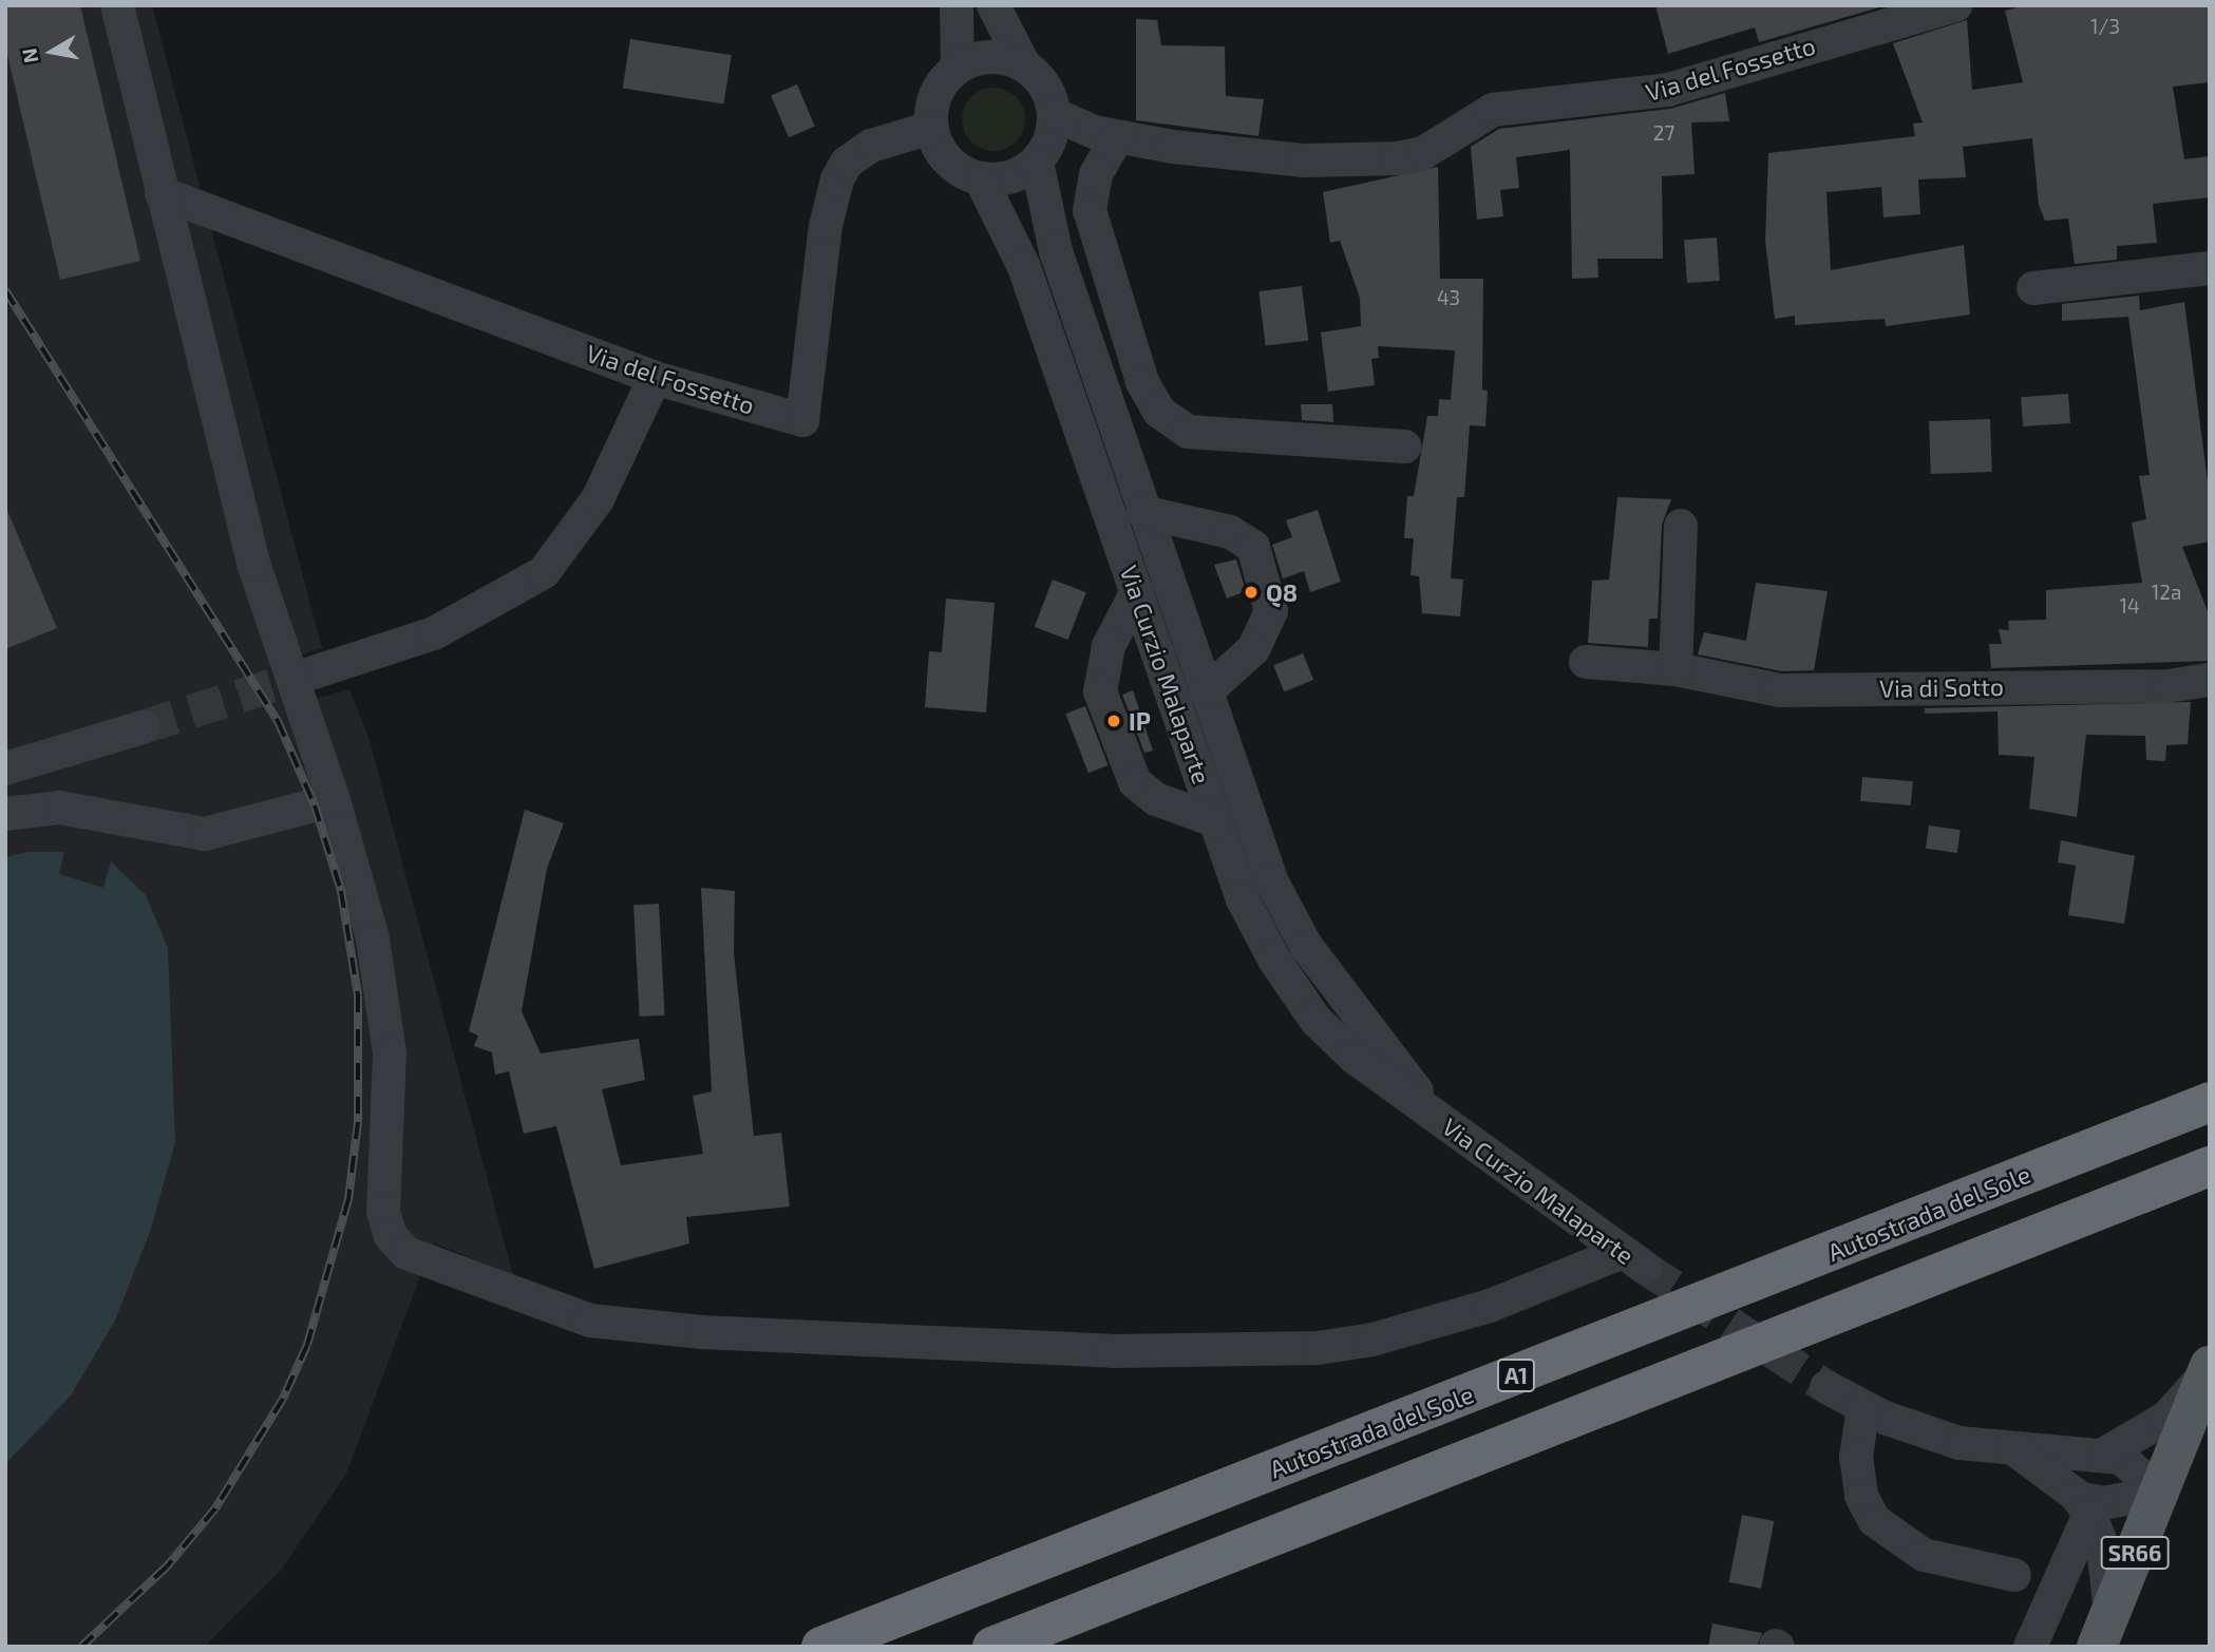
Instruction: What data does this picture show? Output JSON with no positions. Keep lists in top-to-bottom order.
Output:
{
  "streets": {
    "highway": ["Autostrada del Sole", "A1"],
    "main road": ["SR66"],
    "street": ["Via del Fossetto", "Via Curzio Malaparte", "Via di Sotto"]
  },
  "crossings": [
    ["Via del Fossetto", "Via Curzio Malaparte"]
  ],
  "places": ["Q8", "IP"],
  "house_numbers": [
    "1/3",
    "27",
    "43",
    "12a",
    "14"
  ],
  "north": "left"
}
